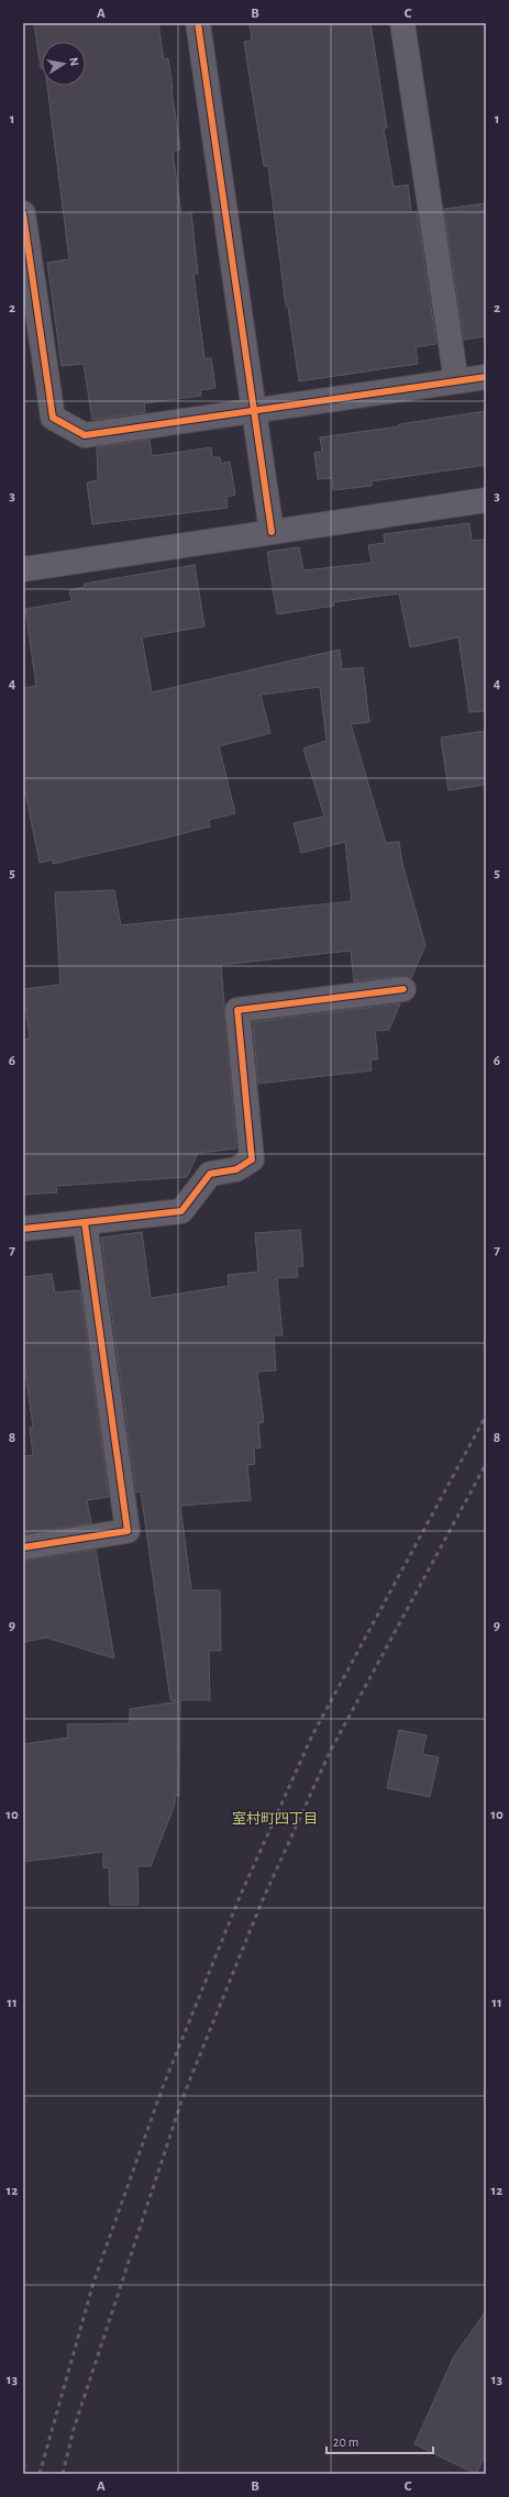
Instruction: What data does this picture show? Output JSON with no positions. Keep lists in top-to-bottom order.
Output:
{
  "districts": ["室村町四丁目"],
  "scale_bar": "20 m",
  "north": "right",
  "grid": {
    "columns": ["A", "B", "C"],
    "rows": [
      "1",
      "2",
      "3",
      "4",
      "5",
      "6",
      "7",
      "8",
      "9",
      "10",
      "11",
      "12",
      "13"
    ]
  }
}
